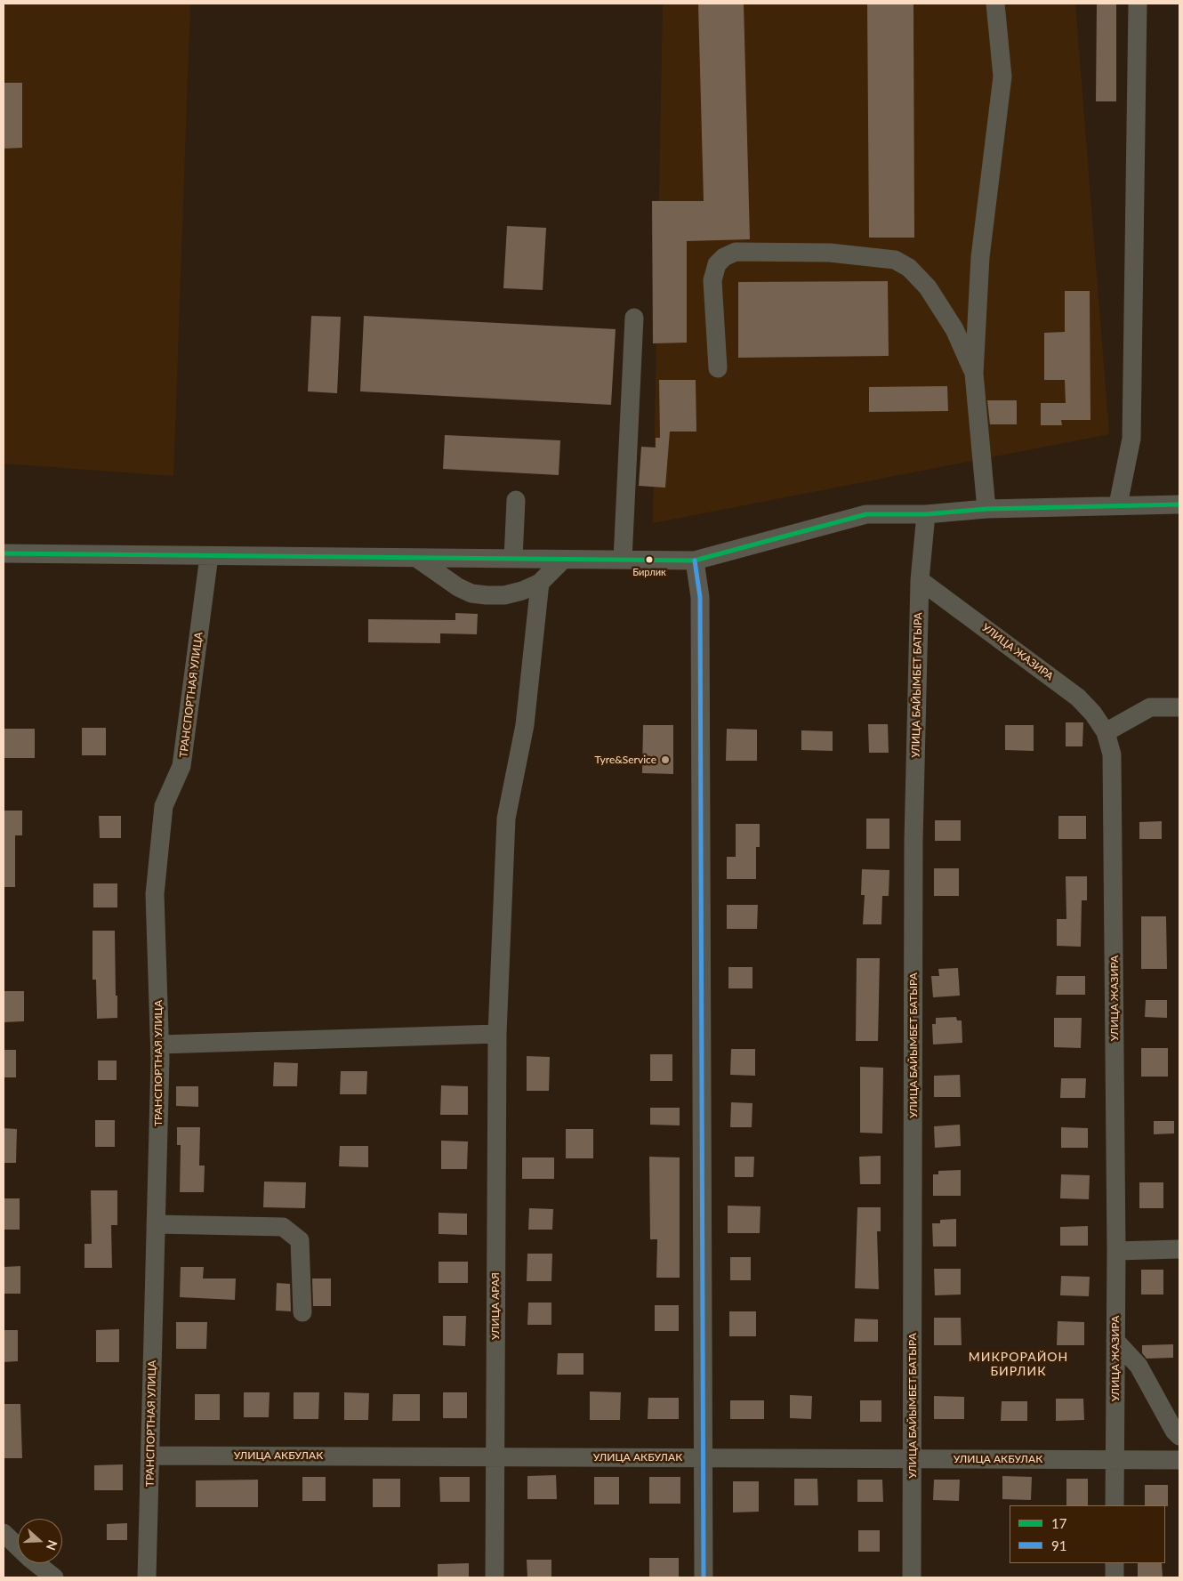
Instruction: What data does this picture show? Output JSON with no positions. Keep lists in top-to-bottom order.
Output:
{
  "streets": {
    "street": [
      "УЛИЦА ЖАЗИРА",
      "УЛИЦА БАЙЫМБЕТ БАТЫРА",
      "ТРАНСПОРТНАЯ УЛИЦА",
      "УЛИЦА АРАЯ",
      "УЛИЦА АКБУЛАК"
    ]
  },
  "crossings": [
    ["УЛИЦА ЖАЗИРА", "УЛИЦА БАЙЫМБЕТ БАТЫРА"],
    ["УЛИЦА ЖАЗИРА", "УЛИЦА АКБУЛАК"],
    ["УЛИЦА БАЙЫМБЕТ БАТЫРА", "УЛИЦА АКБУЛАК"],
    ["ТРАНСПОРТНАЯ УЛИЦА", "УЛИЦА АКБУЛАК"],
    ["УЛИЦА АРАЯ", "УЛИЦА АКБУЛАК"]
  ],
  "districts": ["МИКРОРАЙОН БИРЛИК"],
  "places": ["Бирлик", "Tyre&Service"],
  "lines": ["transit line 17", "transit line 91"],
  "legend": ["17", "91"],
  "north": "right"
}
